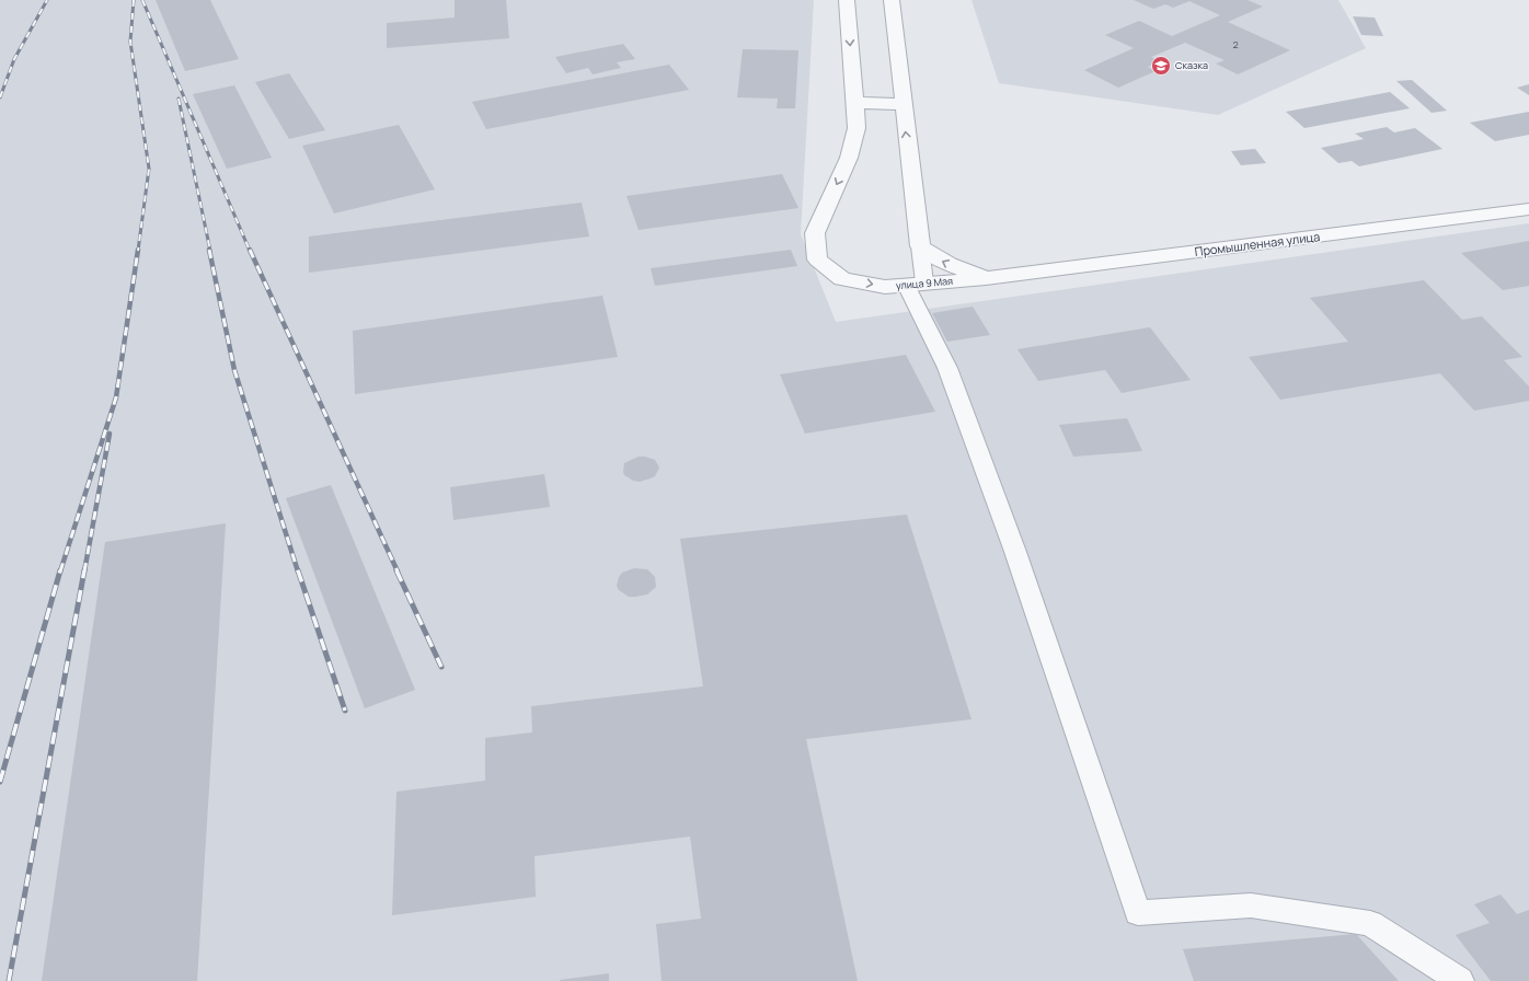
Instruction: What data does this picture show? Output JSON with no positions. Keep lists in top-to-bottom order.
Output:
{
  "streets": {
    "street": ["Промышленная улица", "улица 9 Мая"]
  },
  "crossings": [
    ["Промышленная улица", "улица 9 Мая"]
  ],
  "places": {
    "school or university": ["Сказка"]
  },
  "house_numbers": ["2"]
}
